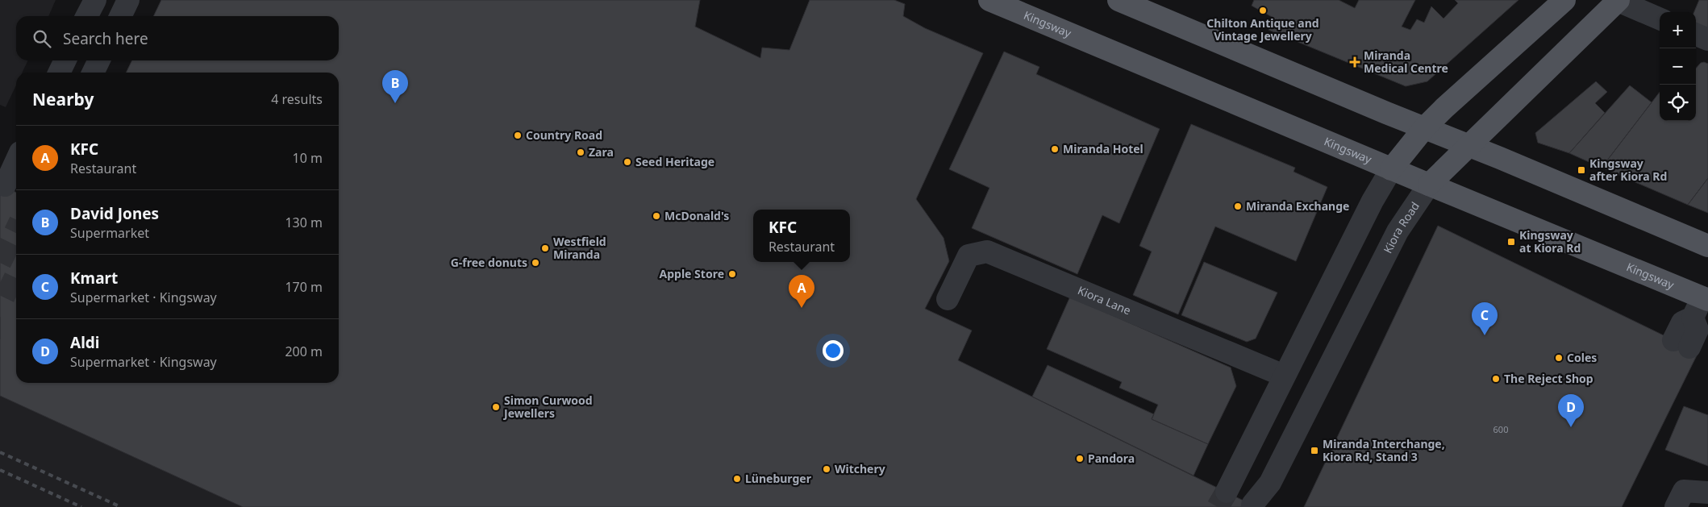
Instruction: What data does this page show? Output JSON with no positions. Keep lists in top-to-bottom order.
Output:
{
  "streets": {
    "main road": ["Kingsway", "Kiora Road"],
    "street": ["Kiora Lane"]
  },
  "crossings": [
    ["Kingsway", "Kiora Road"]
  ],
  "places": {
    "other": [
      "Chilton Antique and Vintage Jewellery",
      "Country Road",
      "Miranda Hotel",
      "Zara",
      "Seed Heritage",
      "Miranda Exchange",
      "McDonald's",
      "Westfield Miranda",
      "G-free donuts",
      "Apple Store",
      "Coles",
      "The Reject Shop",
      "Simon Curwood Jewellers",
      "Pandora",
      "Witchery",
      "Lüneburger"
    ],
    "health": ["Miranda Medical Centre"],
    "transit": ["Kingsway after Kiora Rd", "Kingsway at Kiora Rd", "Miranda Interchange, Kiora Rd, Stand 3"]
  },
  "house_numbers": ["600"],
  "page": {
    "map_buttons": ["+", "−"],
    "search": "Search here",
    "pins": [
      "B",
      "A",
      "C",
      "D"
    ],
    "heading": ["Nearby", "4 results"],
    "list": [
      {
        "mark": "A",
        "name": "KFC",
        "note": "Restaurant",
        "value": "10 m"
      },
      {
        "mark": "B",
        "name": "David Jones",
        "note": "Supermarket",
        "value": "130 m"
      },
      {
        "mark": "C",
        "name": "Kmart",
        "note": "Supermarket · Kingsway",
        "value": "170 m"
      },
      {
        "mark": "D",
        "name": "Aldi",
        "note": "Supermarket · Kingsway",
        "value": "200 m"
      }
    ],
    "popup": ["KFC", "Restaurant"]
  }
}
